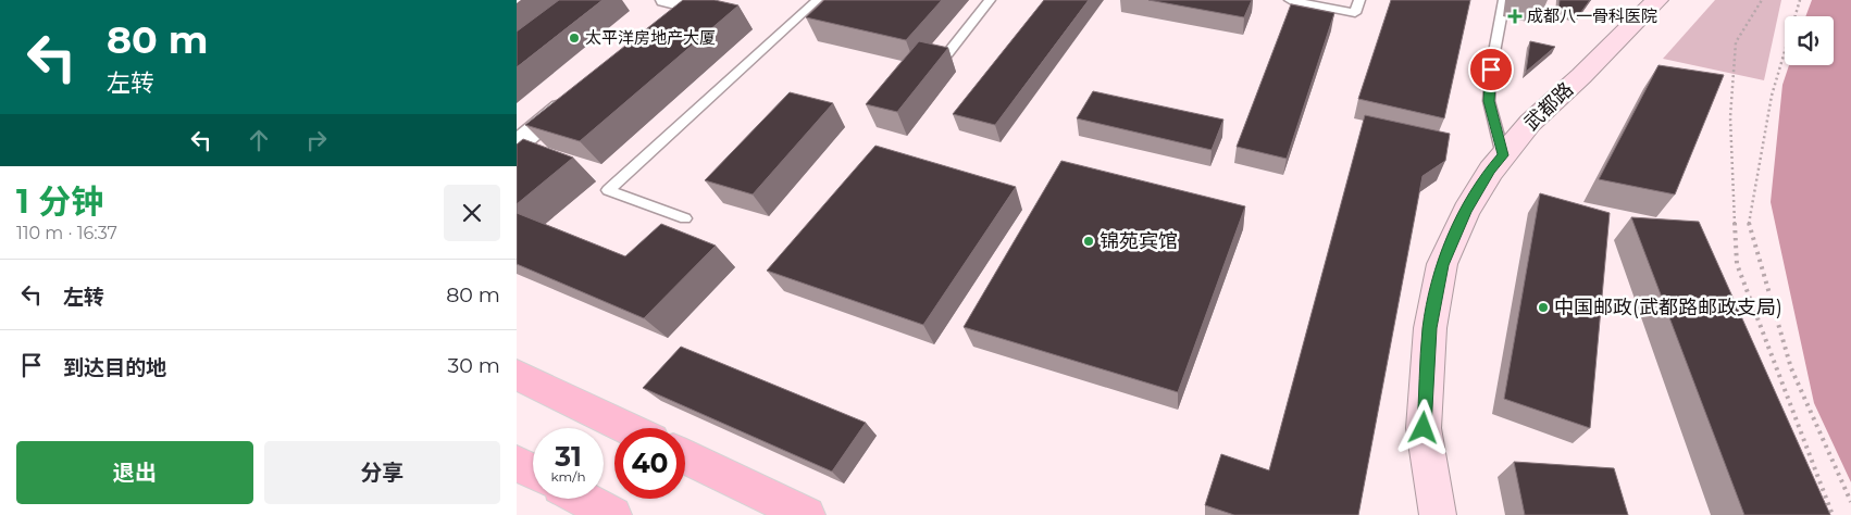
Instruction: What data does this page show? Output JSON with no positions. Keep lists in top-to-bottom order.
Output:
{
  "streets": {
    "street": ["武都路"]
  },
  "places": {
    "health": ["成都八一骨科医院"],
    "other": ["太平洋房地产大厦", "锦苑宾馆", "中国邮政(武都路邮政支局)"]
  },
  "page": {
    "turn": ["80 m", "左转"],
    "heading": ["1 分钟", "110 m · 16:37"],
    "list": [
      {
        "name": "左转",
        "value": "80 m"
      },
      {
        "name": "到达目的地",
        "value": "30 m"
      }
    ],
    "speed": "31 km/h",
    "limit": "40",
    "buttons": ["退出", "分享"]
  }
}
